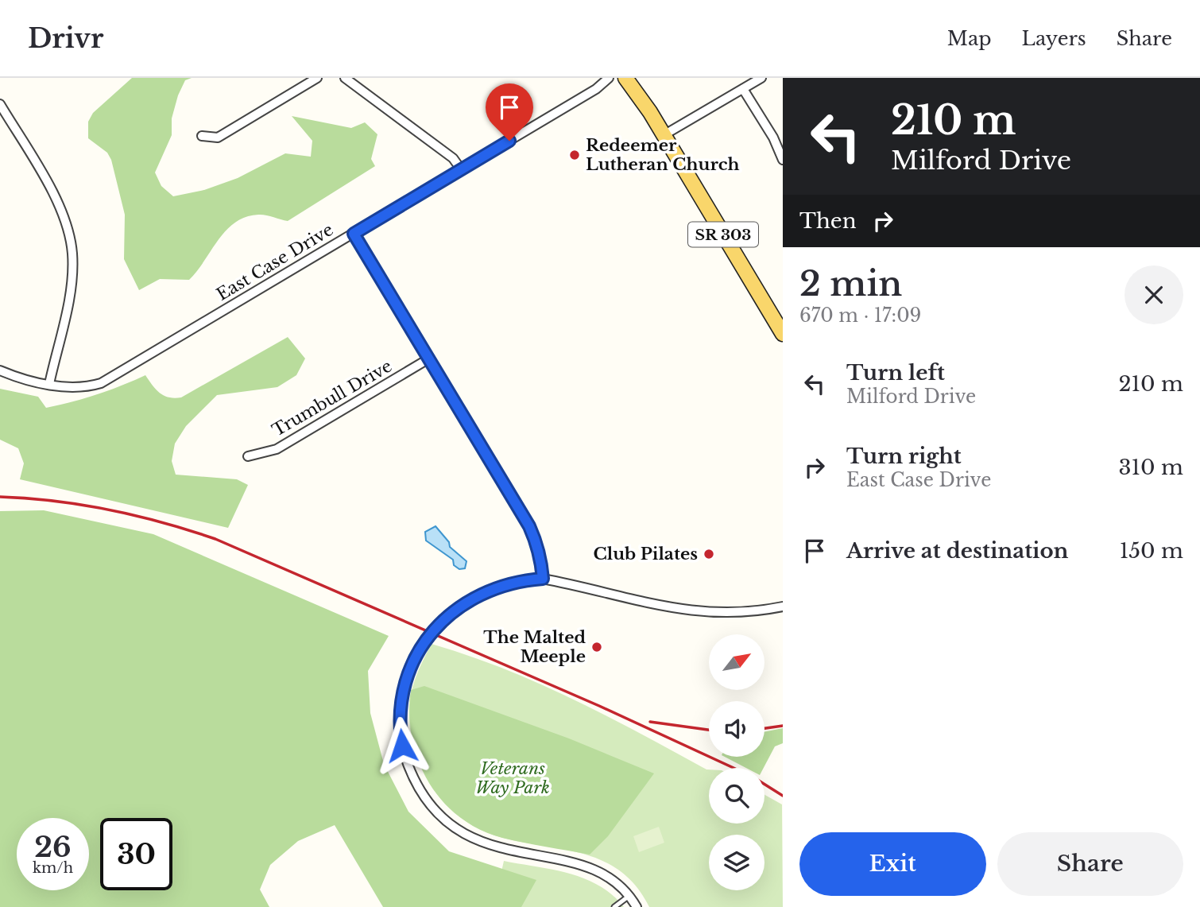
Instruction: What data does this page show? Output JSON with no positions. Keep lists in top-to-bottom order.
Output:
{
  "streets": {
    "main road": ["SR 303"],
    "street": ["East Case Drive", "Trumbull Drive"]
  },
  "parks": ["Veterans Way Park"],
  "places": ["Redeemer Lutheran Church", "Club Pilates", "The Malted Meeple"],
  "north": "top right",
  "page": {
    "header": "Drivr",
    "nav": ["Map", "Layers", "Share"],
    "turn": ["210 m", "Milford Drive"],
    "then": "Then",
    "heading": ["2 min", "670 m · 17:09"],
    "list": [
      {
        "name": "Turn left",
        "note": "Milford Drive",
        "value": "210 m"
      },
      {
        "name": "Turn right",
        "note": "East Case Drive",
        "value": "310 m"
      },
      {
        "name": "Arrive at destination",
        "value": "150 m"
      }
    ],
    "speed": "26 km/h",
    "limit": "30",
    "buttons": ["Exit", "Share"]
  }
}
